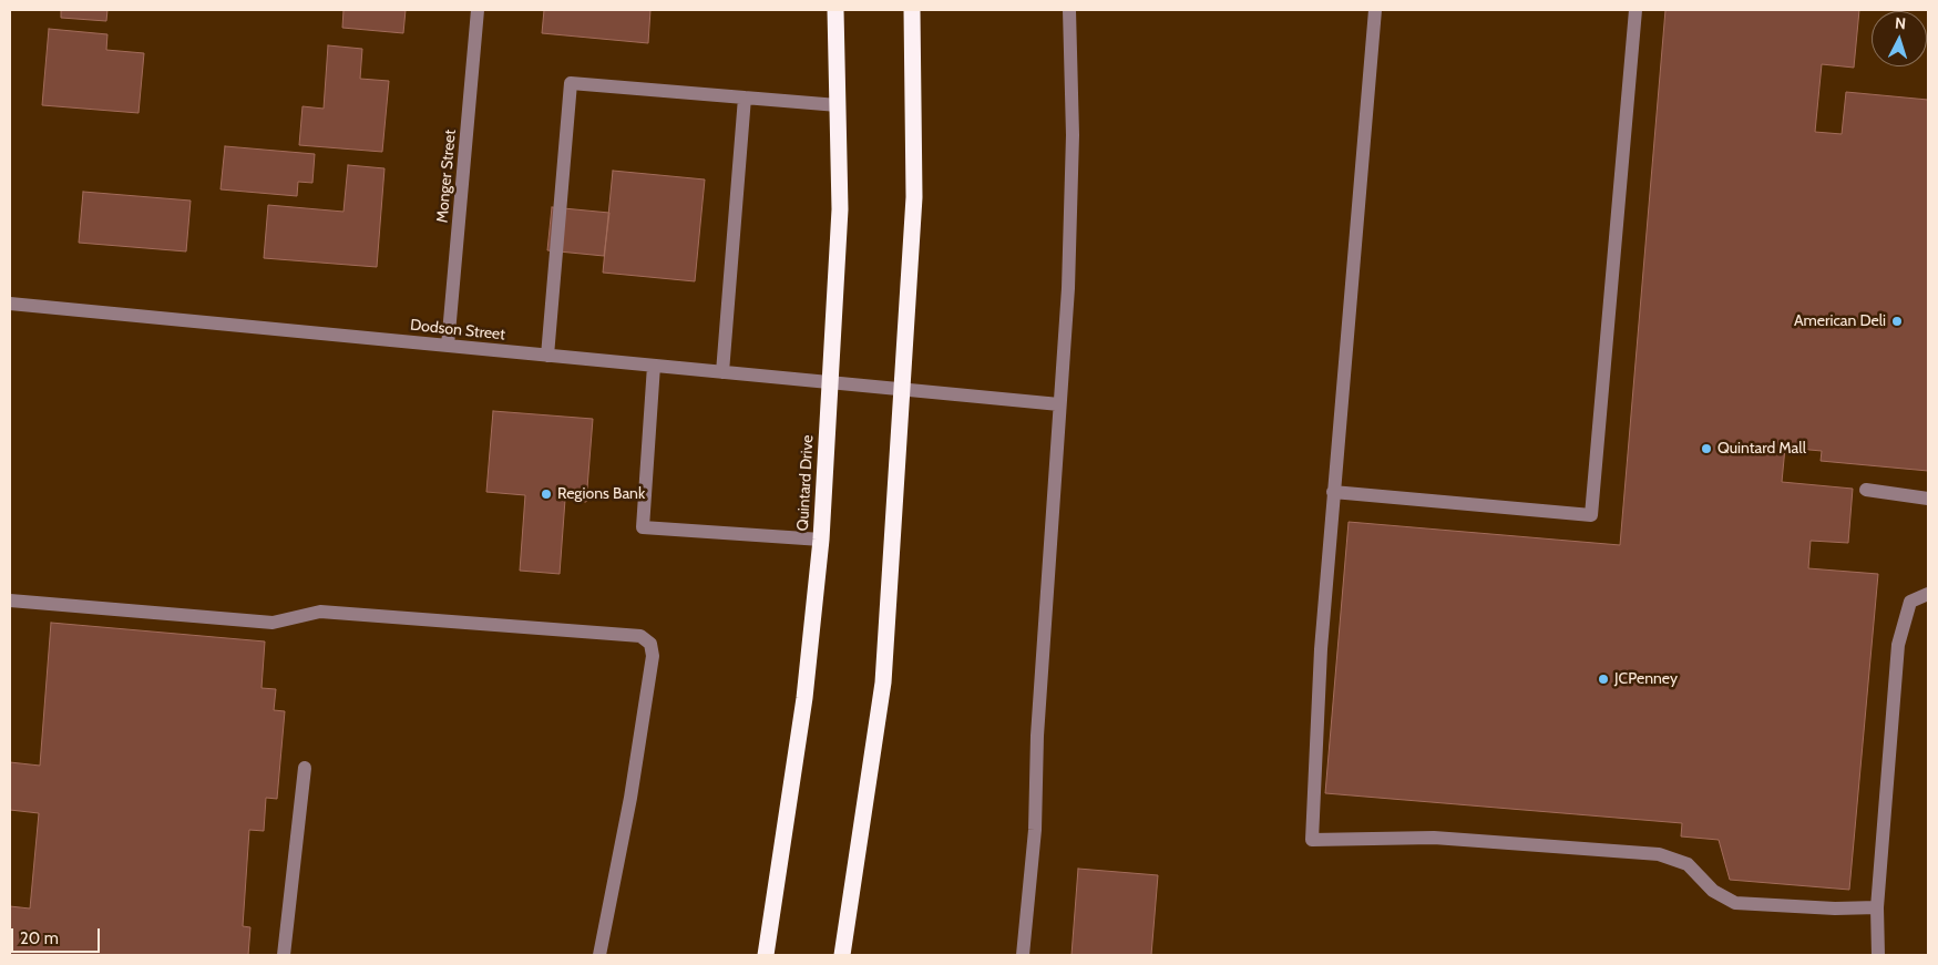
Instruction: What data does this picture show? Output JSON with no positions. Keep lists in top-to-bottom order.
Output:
{
  "streets": {
    "highway": ["Quintard Drive"],
    "street": ["Monger Street", "Dodson Street"]
  },
  "crossings": [
    ["Monger Street", "Dodson Street"],
    ["Dodson Street", "Quintard Drive"]
  ],
  "places": [
    "American Deli",
    "Quintard Mall",
    "Regions Bank",
    "JCPenney"
  ],
  "scale_bar": "20 m",
  "north": "top"
}
